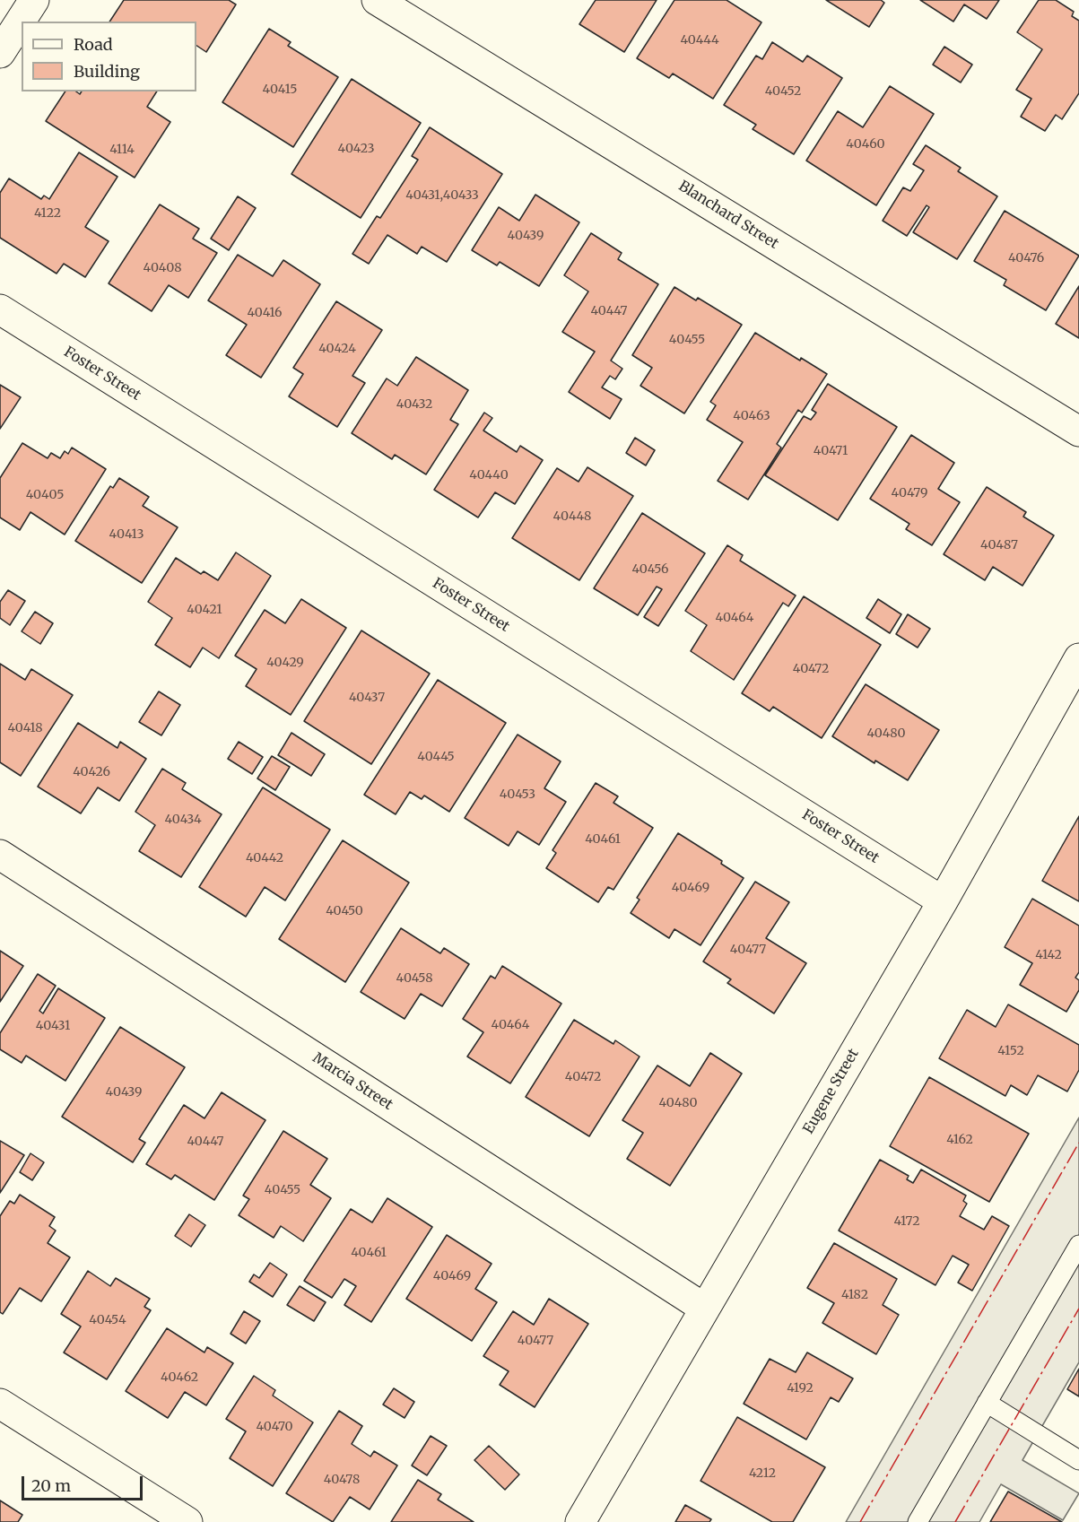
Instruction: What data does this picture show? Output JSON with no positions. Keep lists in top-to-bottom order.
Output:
{
  "streets": {
    "street": [
      "Blanchard Street",
      "Foster Street",
      "Marcia Street",
      "Eugene Street"
    ]
  },
  "crossings": [
    ["Foster Street", "Eugene Street"],
    ["Marcia Street", "Eugene Street"]
  ],
  "house_numbers": [
    "40444",
    "40415",
    "40452",
    "40460",
    "40423",
    "4114",
    "40431,40433",
    "4122",
    "40439",
    "40476",
    "40408",
    "40447",
    "40416",
    "40455",
    "40424",
    "40432",
    "40463",
    "40471",
    "40440",
    "40479",
    "40405",
    "40448",
    "40413",
    "40487",
    "40456",
    "40421",
    "40464",
    "40429",
    "40472",
    "40437",
    "40418",
    "40480",
    "40445",
    "40426",
    "40453",
    "40434",
    "40461",
    "40442",
    "40469",
    "40450",
    "40477",
    "4142",
    "40458",
    "40464",
    "40431",
    "4152",
    "40472",
    "40439",
    "40480",
    "4162",
    "40447",
    "40455",
    "4172",
    "40461",
    "40469",
    "4182",
    "40454",
    "40477",
    "40462",
    "4192",
    "40470",
    "4212",
    "40478"
  ],
  "legend": ["Road", "Building"],
  "scale_bar": "20 m"
}
